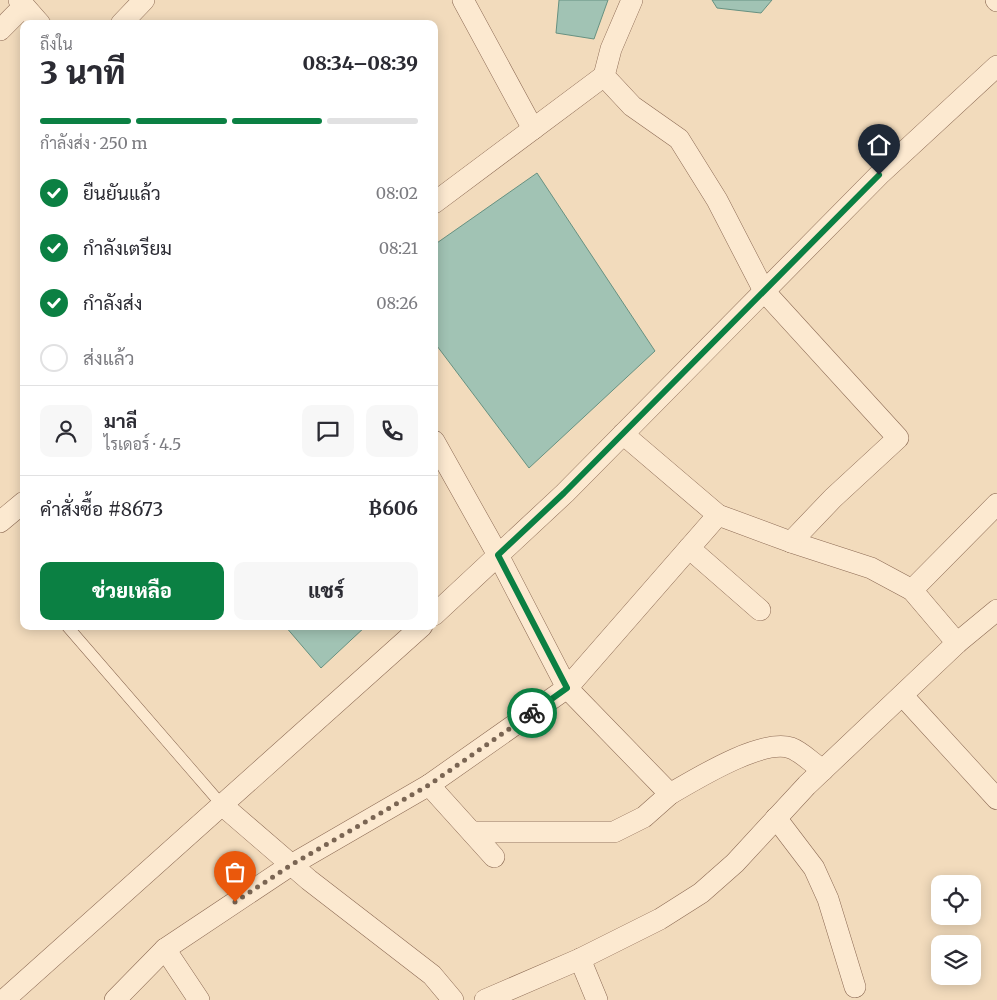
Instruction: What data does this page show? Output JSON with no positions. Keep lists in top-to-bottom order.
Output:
{
  "page": {
    "heading": ["3 นาที", "ถึงใน", "08:34–08:39"],
    "panel": [
      "มาลี",
      "ไรเดอร์ · 4.5",
      "คำสั่งซื้อ #8673",
      "฿606"
    ],
    "bar": "กำลังส่ง · 250 m",
    "list": [
      ["ยืนยันแล้ว", "08:02"],
      ["กำลังเตรียม", "08:21"],
      ["กำลังส่ง", "08:26"],
      "ส่งแล้ว"
    ],
    "buttons": ["ช่วยเหลือ", "แชร์"]
  }
}
